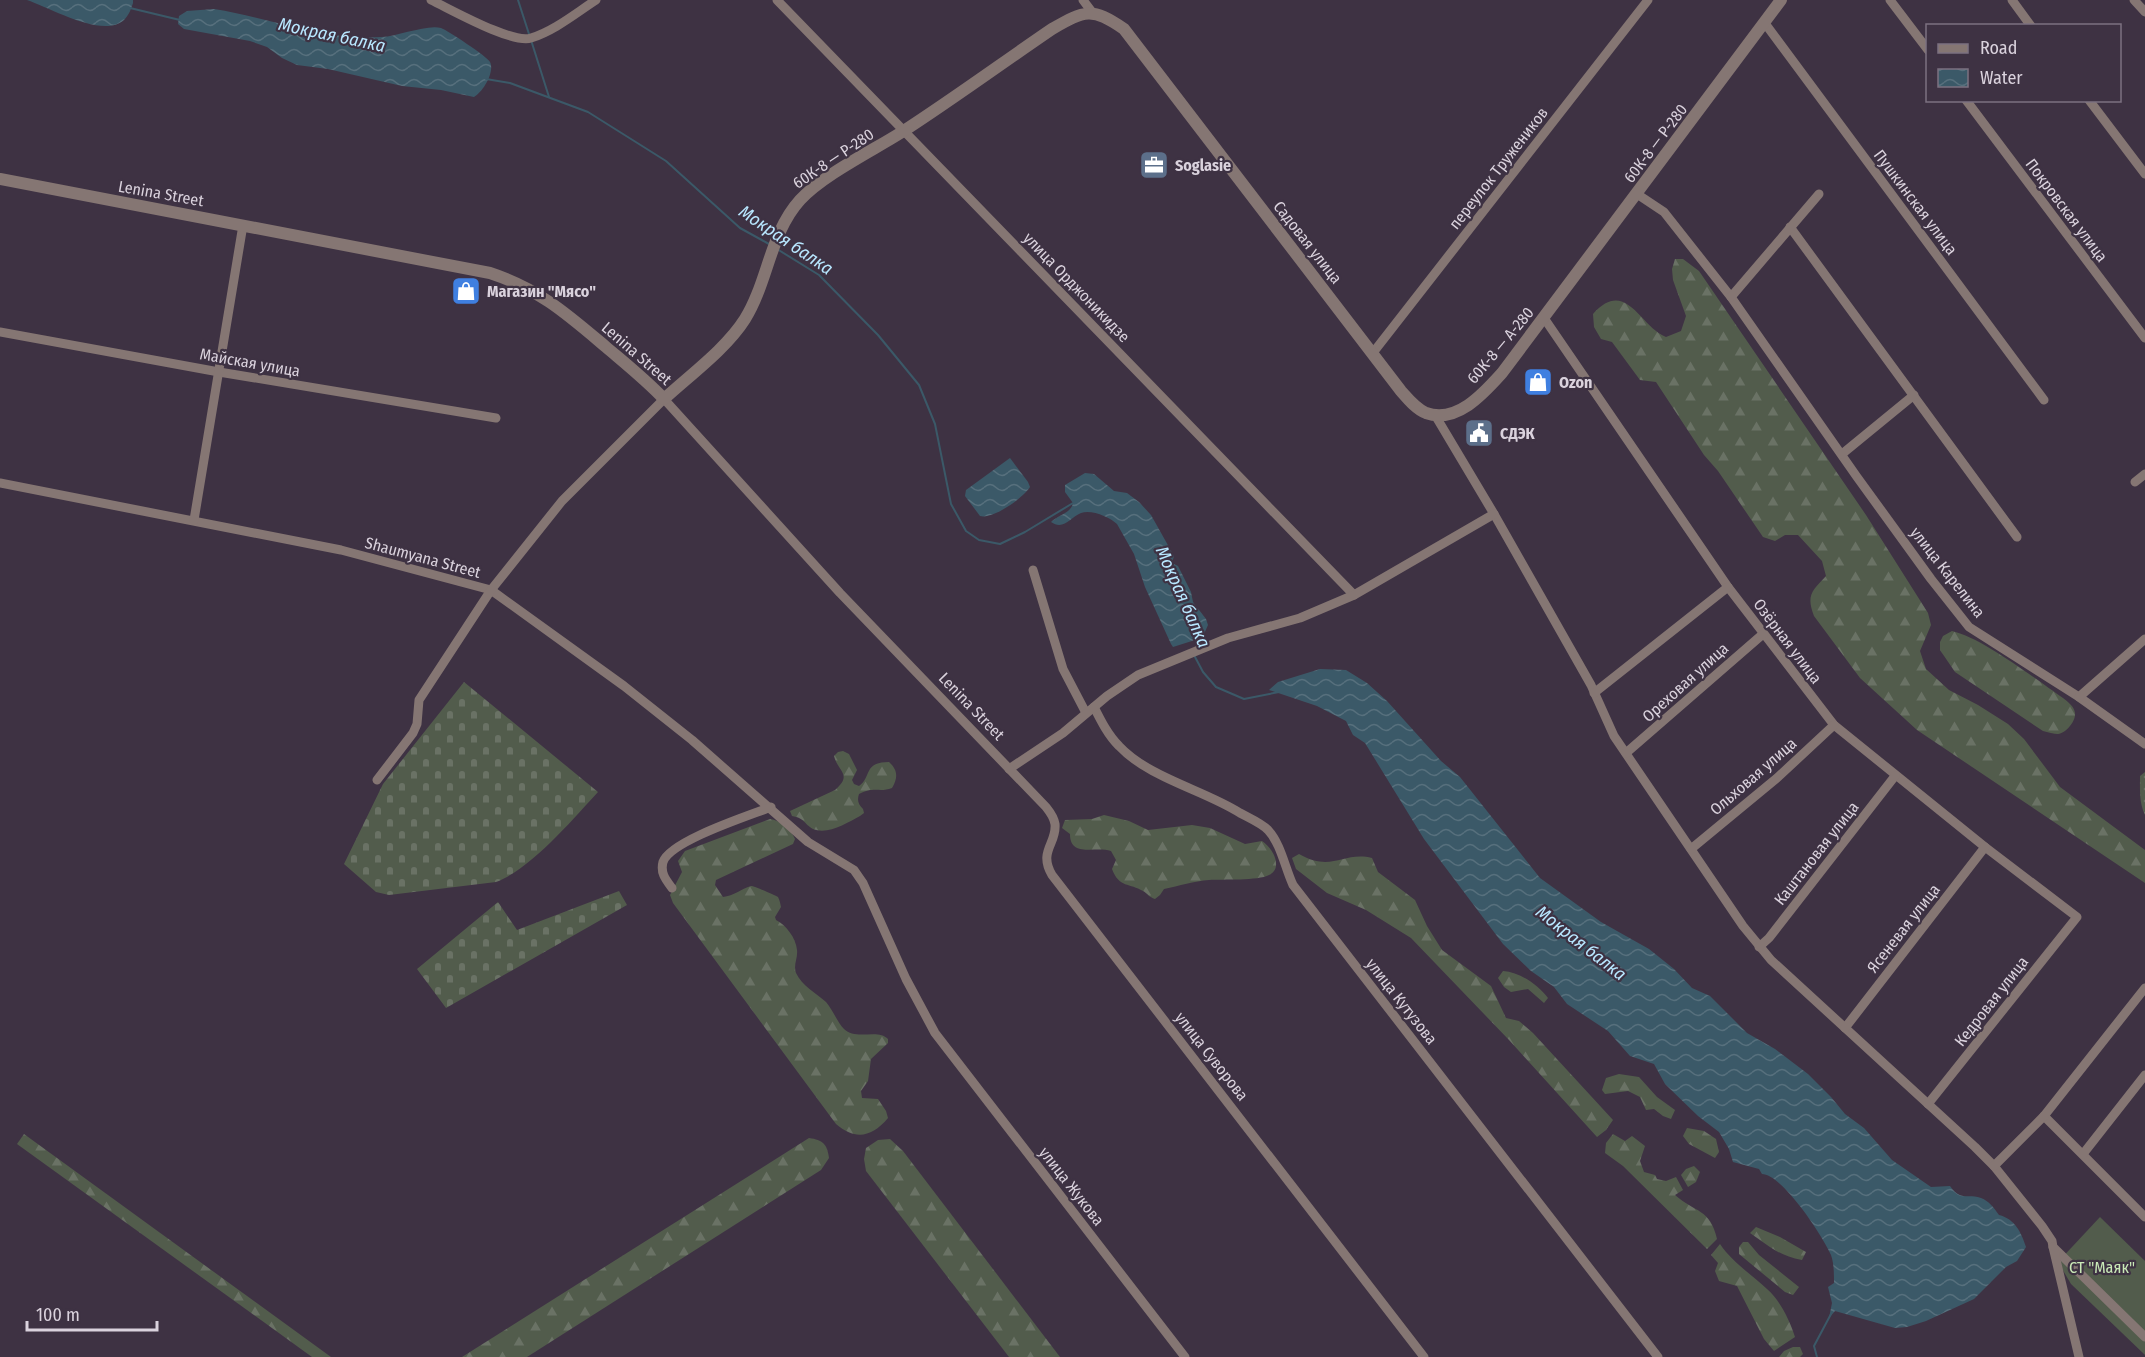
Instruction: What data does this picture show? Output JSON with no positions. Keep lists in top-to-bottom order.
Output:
{
  "streets": {
    "street": [
      "60К-8 — Р-280",
      "переулок Тружеников",
      "Lenina Street",
      "Пушкинская улица",
      "Покровская улица",
      "Садовая улица",
      "улица Орджоникидзе",
      "60К-8 — А-280",
      "Майская улица",
      "Shaumyana Street",
      "улица Карелина",
      "Озёрная улица",
      "Ореховая улица",
      "Ольховая улица",
      "Каштановая улица",
      "Ясеневая улица",
      "улица Кутузова",
      "Кедровая улица",
      "улица Суворова",
      "улица Жукова"
    ]
  },
  "crossings": [
    ["60К-8 — Р-280", "Lenina Street"],
    ["60К-8 — Р-280", "Пушкинская улица"],
    ["60К-8 — Р-280", "Садовая улица"],
    ["60К-8 — Р-280", "улица Орджоникидзе"],
    ["60К-8 — Р-280", "60К-8 — А-280"],
    ["60К-8 — Р-280", "улица Карелина"],
    ["переулок Тружеников", "Садовая улица"],
    ["Lenina Street", "улица Суворова"],
    ["Садовая улица", "60К-8 — А-280"],
    ["Садовая улица", "Ореховая улица"],
    ["Садовая улица", "Ольховая улица"],
    ["Садовая улица", "Каштановая улица"],
    ["Садовая улица", "Ясеневая улица"],
    ["Садовая улица", "Кедровая улица"],
    ["60К-8 — А-280", "Озёрная улица"],
    ["Shaumyana Street", "улица Жукова"],
    ["Озёрная улица", "Ореховая улица"],
    ["Озёрная улица", "Ольховая улица"],
    ["Озёрная улица", "Каштановая улица"],
    ["Озёрная улица", "Ясеневая улица"],
    ["Озёрная улица", "Кедровая улица"]
  ],
  "water": ["Мокрая балка"],
  "parks": ["СТ \"Маяк\""],
  "places": {
    "office": ["Soglasie"],
    "shop": ["Магазин \"Мясо\"", "Ozon"],
    "public building": ["СДЭК"]
  },
  "legend": ["Road", "Water"],
  "scale_bar": "100 m"
}
